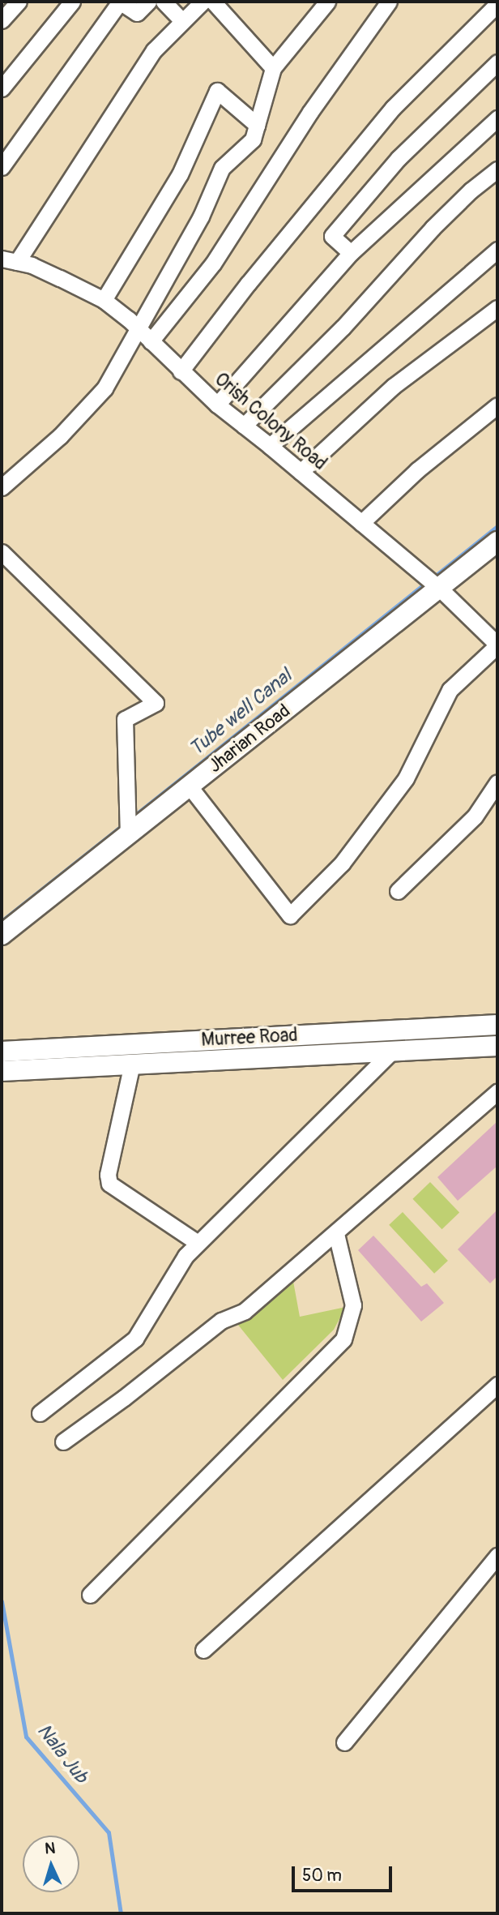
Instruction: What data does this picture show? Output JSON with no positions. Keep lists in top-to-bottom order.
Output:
{
  "streets": {
    "main road": ["Jharian Road", "Murree Road"],
    "street": ["Orish Colony Road"]
  },
  "crossings": [
    ["Orish Colony Road", "Jharian Road"]
  ],
  "water": ["Tube well Canal", "Nala Jub"],
  "scale_bar": "50 m",
  "north": "top"
}
